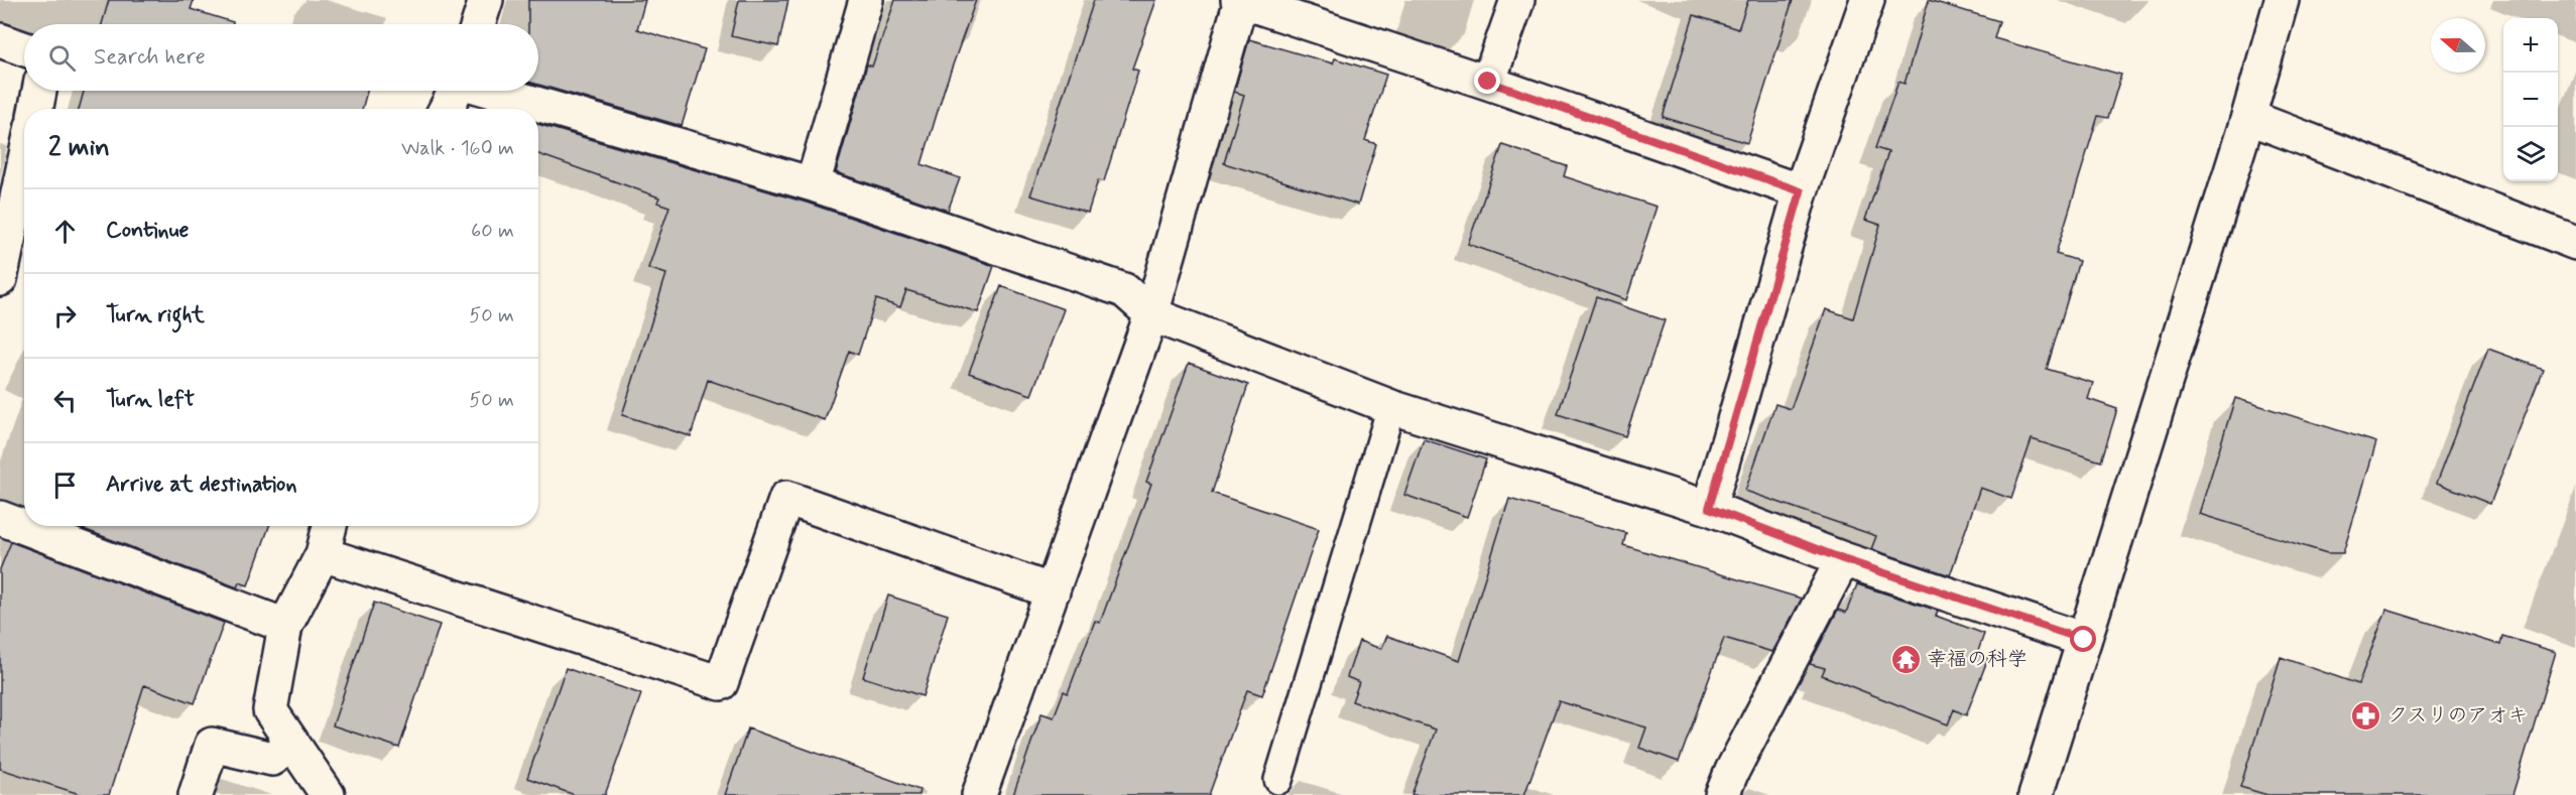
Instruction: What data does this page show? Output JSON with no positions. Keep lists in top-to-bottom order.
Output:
{
  "places": {
    "temple": ["幸福の科学"],
    "pharmacy": ["クスリのアオキ"]
  },
  "north": "left",
  "page": {
    "map_buttons": ["+", "−"],
    "search": "Search here",
    "heading": ["2 min", "Walk · 160 m"],
    "list": [
      ["Continue", "60 m"],
      ["Turn right", "50 m"],
      ["Turn left", "50 m"],
      "Arrive at destination"
    ]
  }
}
